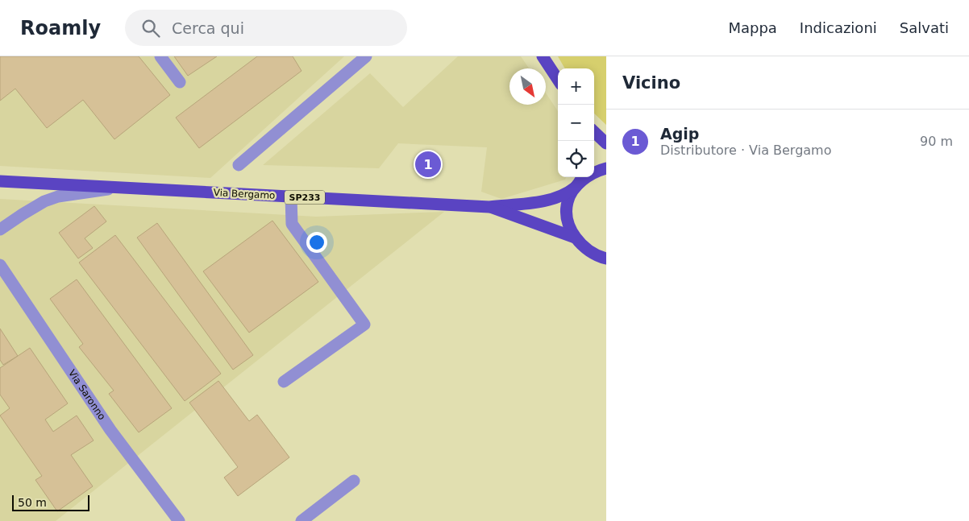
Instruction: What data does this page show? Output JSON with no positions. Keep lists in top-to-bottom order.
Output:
{
  "streets": {
    "main road": ["Via Bergamo", "SP233"],
    "street": ["Via Saronno"]
  },
  "crossings": [
    ["Via Bergamo", "SP233"]
  ],
  "scale_bar": "50 m",
  "north": "bottom right",
  "page": {
    "header": "Roamly",
    "search": "Cerca qui",
    "nav": ["Mappa", "Indicazioni", "Salvati"],
    "heading": "Vicino",
    "map_buttons": ["+", "−"],
    "list": [
      {
        "mark": "1",
        "name": "Agip",
        "note": "Distributore · Via Bergamo",
        "value": "90 m"
      }
    ],
    "pins": "1",
    "scale": "50 m"
  }
}
